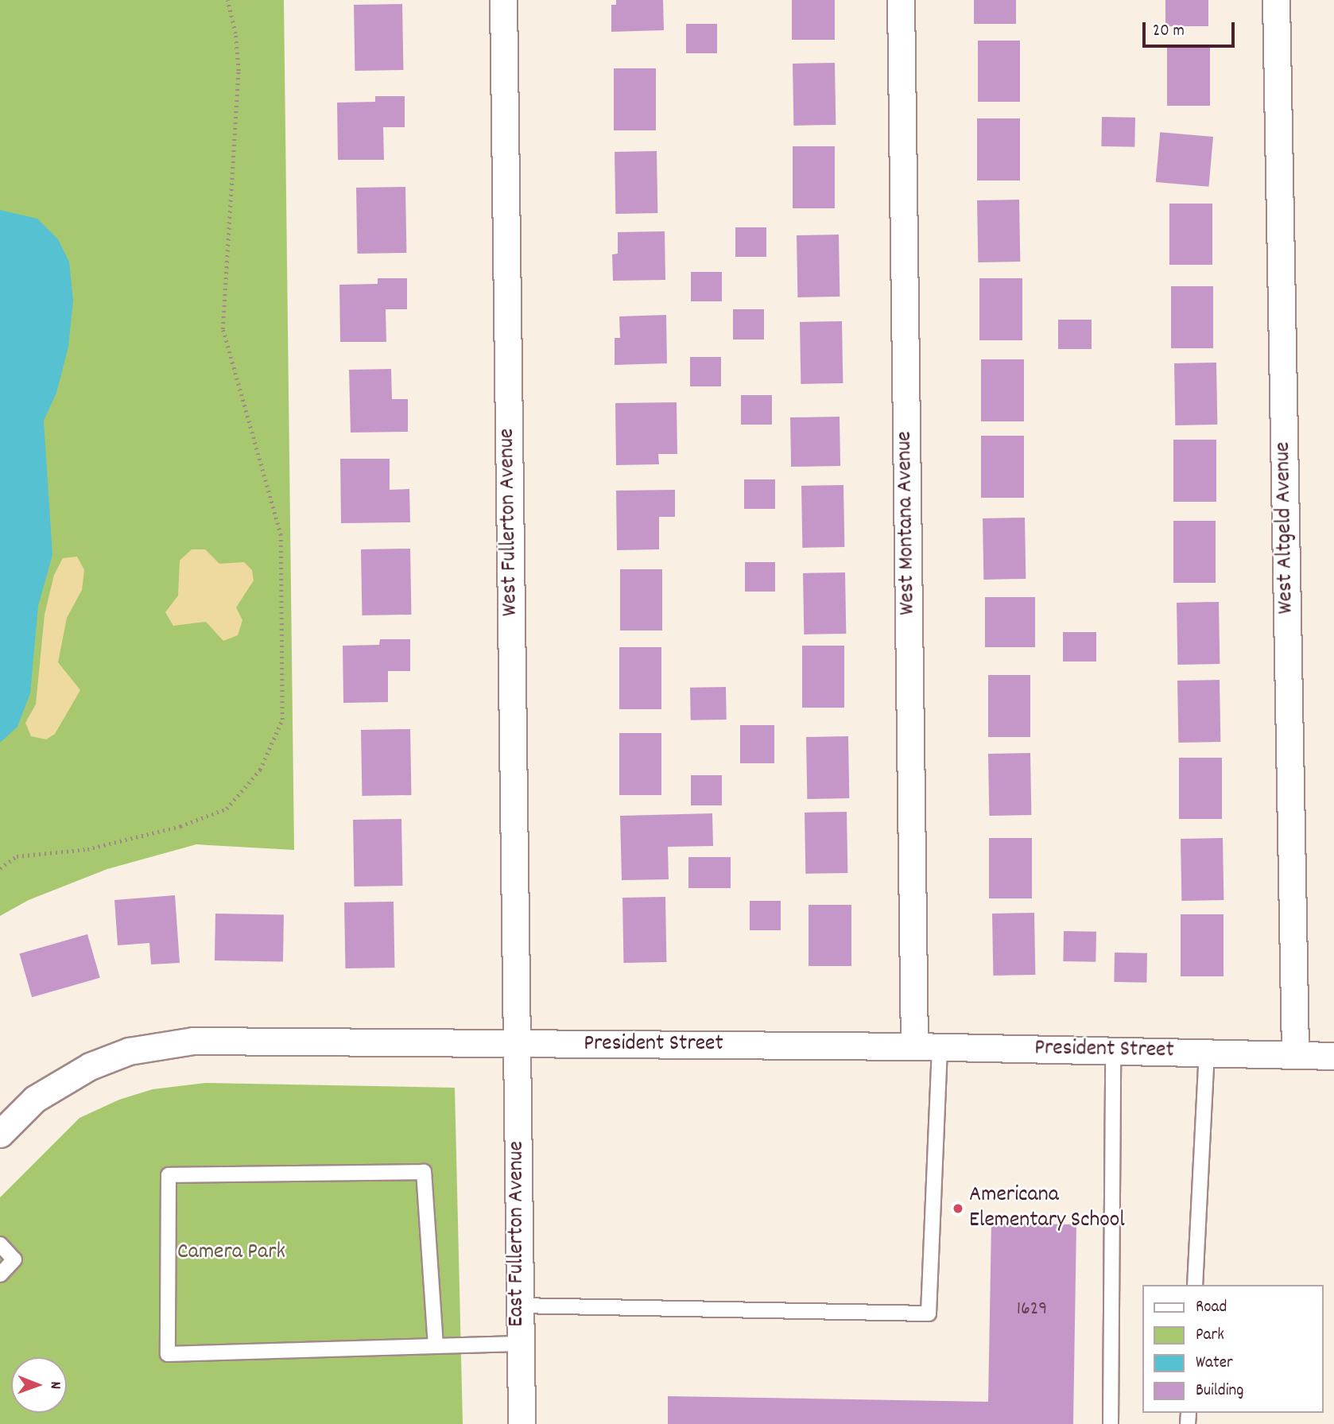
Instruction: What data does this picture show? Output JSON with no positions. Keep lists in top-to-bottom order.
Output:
{
  "streets": {
    "street": [
      "West Fullerton Avenue",
      "West Montana Avenue",
      "West Altgeld Avenue",
      "President Street",
      "East Fullerton Avenue"
    ]
  },
  "crossings": [
    ["West Fullerton Avenue", "President Street"],
    ["West Fullerton Avenue", "East Fullerton Avenue"],
    ["West Montana Avenue", "President Street"],
    ["West Altgeld Avenue", "President Street"],
    ["President Street", "East Fullerton Avenue"]
  ],
  "parks": ["Camera Park"],
  "places": ["Americana Elementary School"],
  "house_numbers": ["1629"],
  "legend": [
    "Road",
    "Park",
    "Water",
    "Building"
  ],
  "scale_bar": "20 m",
  "north": "right"
}
